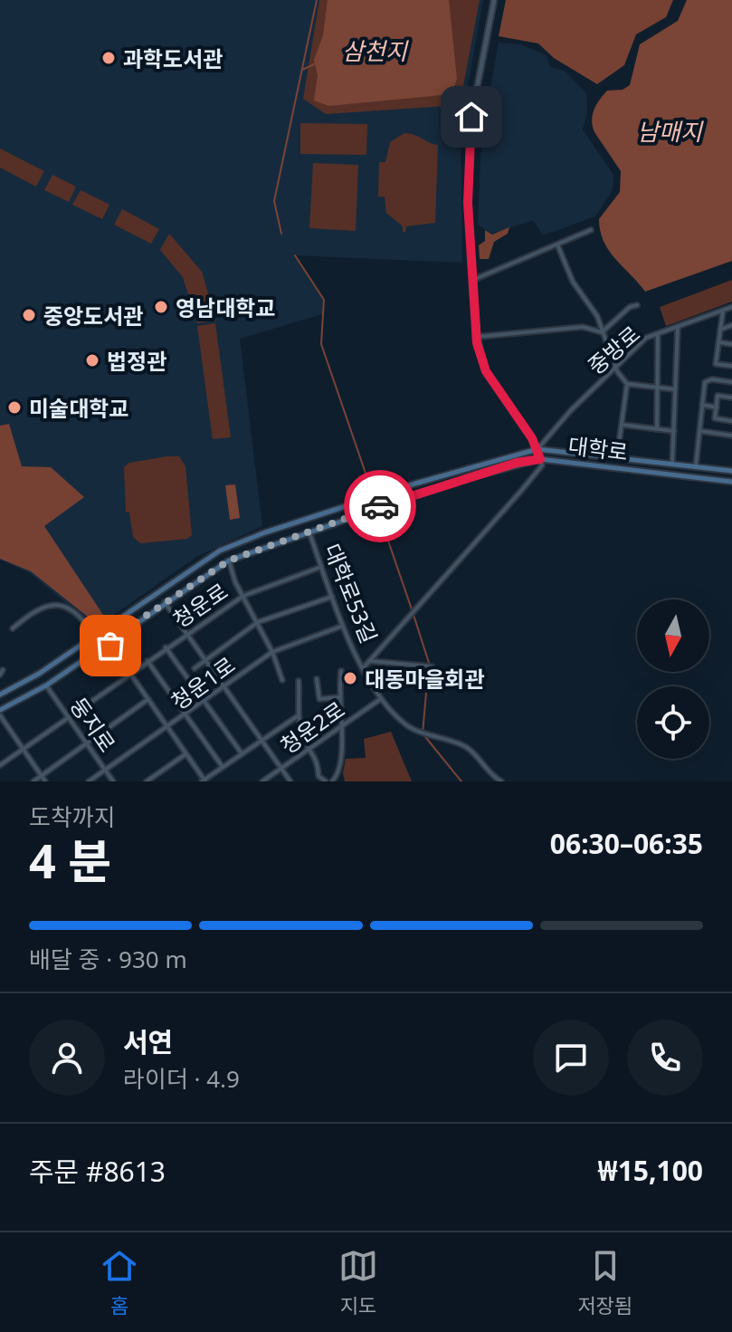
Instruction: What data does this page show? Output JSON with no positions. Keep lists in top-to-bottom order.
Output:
{
  "streets": {
    "main road": ["대학로"],
    "street": [
      "중방로",
      "대학로53길",
      "청운로",
      "청운1로",
      "둥지로",
      "청운2로"
    ]
  },
  "crossings": [
    ["대학로", "대학로53길"],
    ["대학로", "둥지로"],
    ["대학로53길", "청운로"],
    ["대학로53길", "청운1로"],
    ["대학로53길", "청운2로"],
    ["청운로", "둥지로"],
    ["청운1로", "둥지로"]
  ],
  "water": ["삼천지", "남매지"],
  "places": [
    "과학도서관",
    "영남대학교",
    "중앙도서관",
    "법정관",
    "미술대학교",
    "대동마을회관"
  ],
  "north": "bottom",
  "page": {
    "heading": ["4 분", "도착까지", "06:30–06:35"],
    "panel": [
      "서연",
      "라이더 · 4.9",
      "주문 #8613",
      "₩15,100"
    ],
    "bar": "배달 중 · 930 m",
    "tabs": ["홈", "지도", "저장됨"]
  }
}
